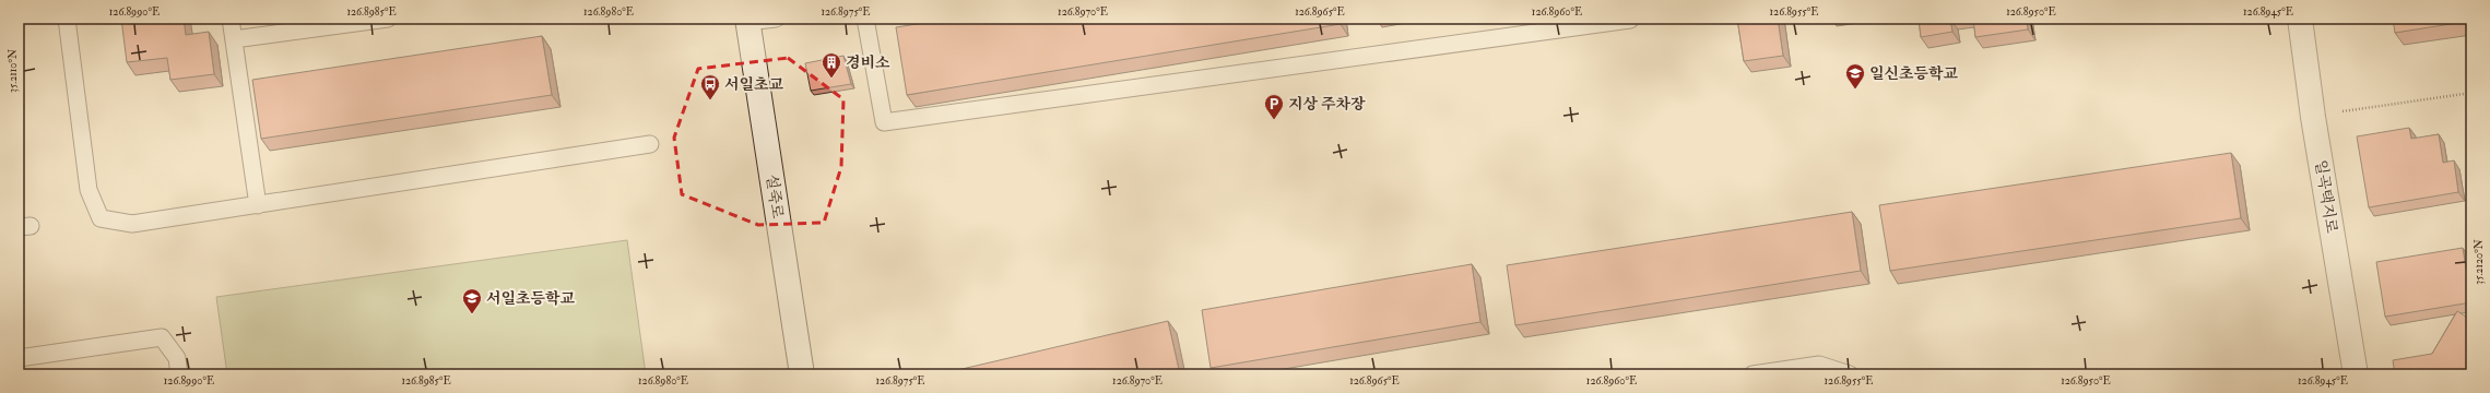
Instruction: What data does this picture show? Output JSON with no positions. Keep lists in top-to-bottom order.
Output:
{
  "streets": {
    "street": ["설죽로", "일곡택지로"]
  },
  "places": {
    "building": ["경비소"],
    "school or university": ["일신초등학교", "서일초등학교"],
    "bus stop": ["서일초교"],
    "parking": ["지상 주차장"]
  },
  "coordinates": [
    "126.8990°E",
    "126.8985°E",
    "126.8980°E",
    "126.8975°E",
    "126.8970°E",
    "126.8965°E",
    "126.8960°E",
    "126.8955°E",
    "126.8950°E",
    "126.8945°E",
    "35.2110°N",
    "35.2120°N"
  ]
}
